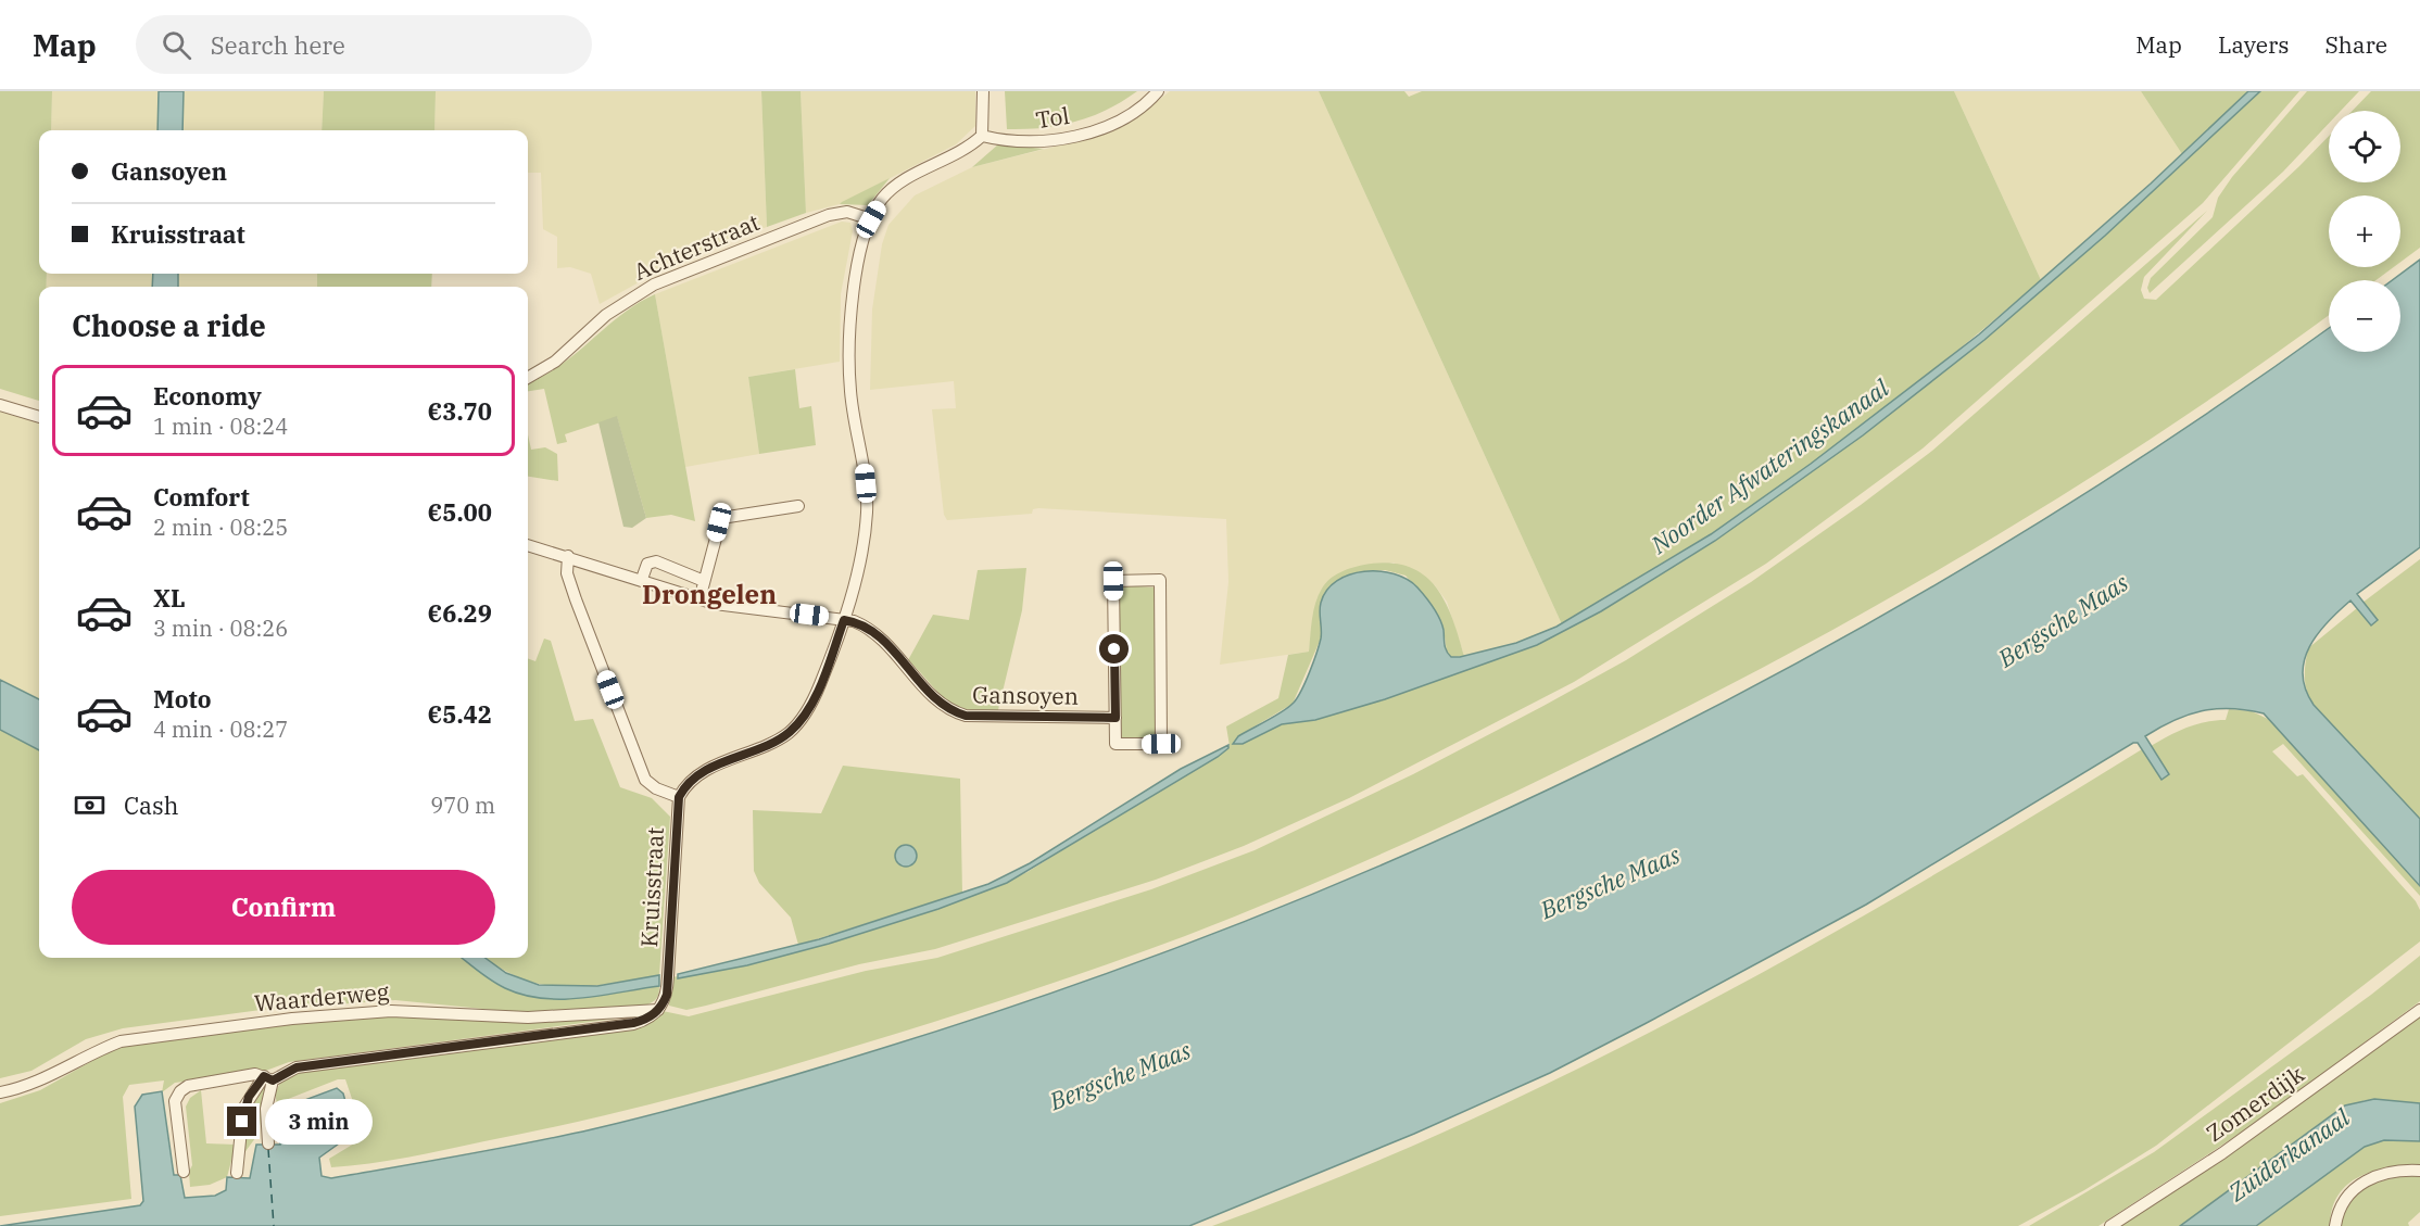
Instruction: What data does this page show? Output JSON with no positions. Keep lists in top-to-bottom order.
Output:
{
  "streets": {
    "street": [
      "Tol",
      "Achterstraat",
      "Gansoyen",
      "Kruisstraat",
      "Waarderweg",
      "Zomerdijk"
    ]
  },
  "crossings": [
    ["Tol", "Kruisstraat"],
    ["Achterstraat", "Kruisstraat"],
    ["Gansoyen", "Kruisstraat"],
    ["Kruisstraat", "Waarderweg"]
  ],
  "districts": ["Drongelen"],
  "water": ["Noorder Afwateringskanaal", "Bergsche Maas", "Zuiderkanaal"],
  "page": {
    "header": "Map",
    "search": "Search here",
    "nav": ["Map", "Layers", "Share"],
    "map_buttons": ["+", "−"],
    "banner": ["Gansoyen", "Kruisstraat"],
    "heading": "Choose a ride",
    "list": [
      {
        "name": "Economy",
        "note": "1 min · 08:24",
        "value": "€3.70"
      },
      {
        "name": "Comfort",
        "note": "2 min · 08:25",
        "value": "€5.00"
      },
      {
        "name": "XL",
        "note": "3 min · 08:26",
        "value": "€6.29"
      },
      {
        "name": "Moto",
        "note": "4 min · 08:27",
        "value": "€5.42"
      }
    ],
    "pay": ["Cash", "970 m"],
    "buttons": "Confirm",
    "bubble": "3 min"
  }
}
